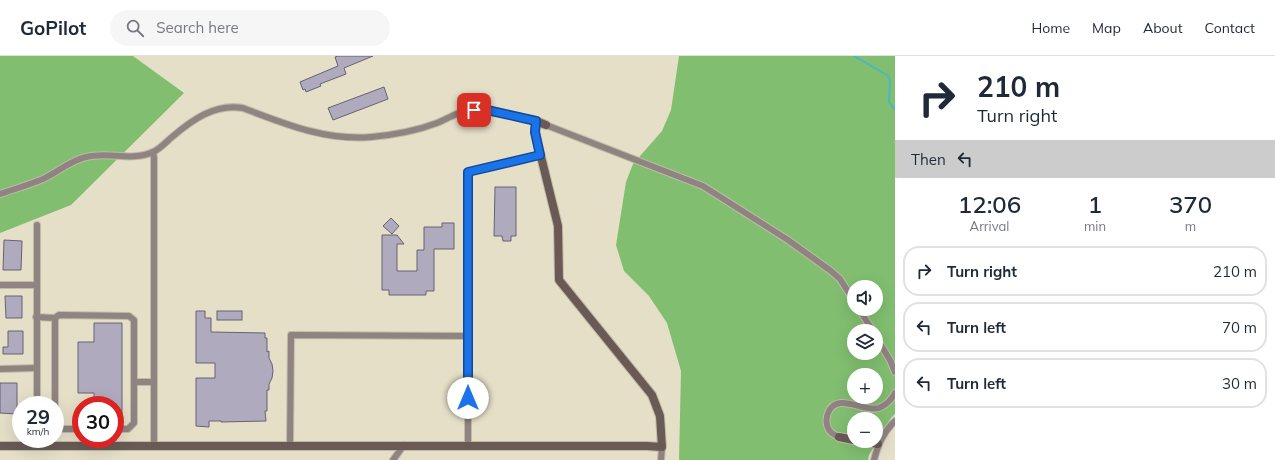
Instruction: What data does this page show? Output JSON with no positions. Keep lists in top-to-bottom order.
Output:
{
  "page": {
    "header": "GoPilot",
    "search": "Search here",
    "nav": [
      "Home",
      "Map",
      "About",
      "Contact"
    ],
    "turn": ["210 m", "Turn right"],
    "then": "Then",
    "eta": [
      "12:06",
      "Arrival",
      "1",
      "min",
      "370",
      "m"
    ],
    "list": [
      {
        "name": "Turn right",
        "value": "210 m"
      },
      {
        "name": "Turn left",
        "value": "70 m"
      },
      {
        "name": "Turn left",
        "value": "30 m"
      }
    ],
    "map_buttons": ["+", "−"],
    "speed": "29 km/h",
    "limit": "30"
  }
}
